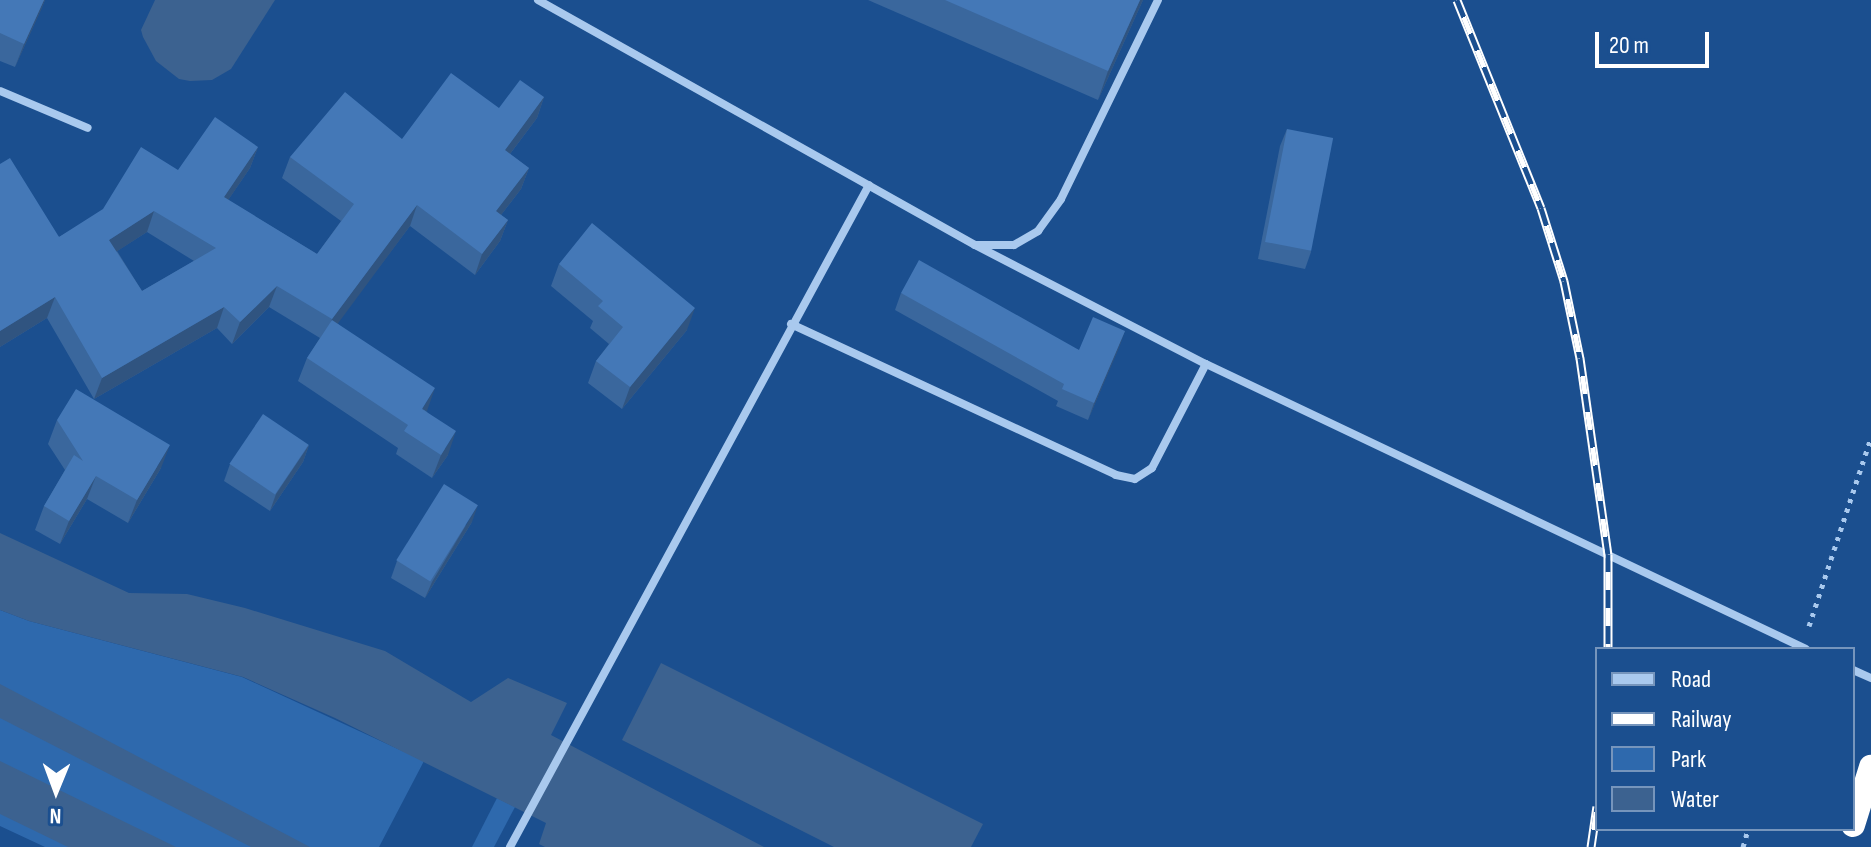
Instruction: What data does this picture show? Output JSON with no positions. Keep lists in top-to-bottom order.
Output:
{
  "legend": [
    "Road",
    "Railway",
    "Park",
    "Water"
  ],
  "scale_bar": "20 m",
  "north": "bottom"
}
